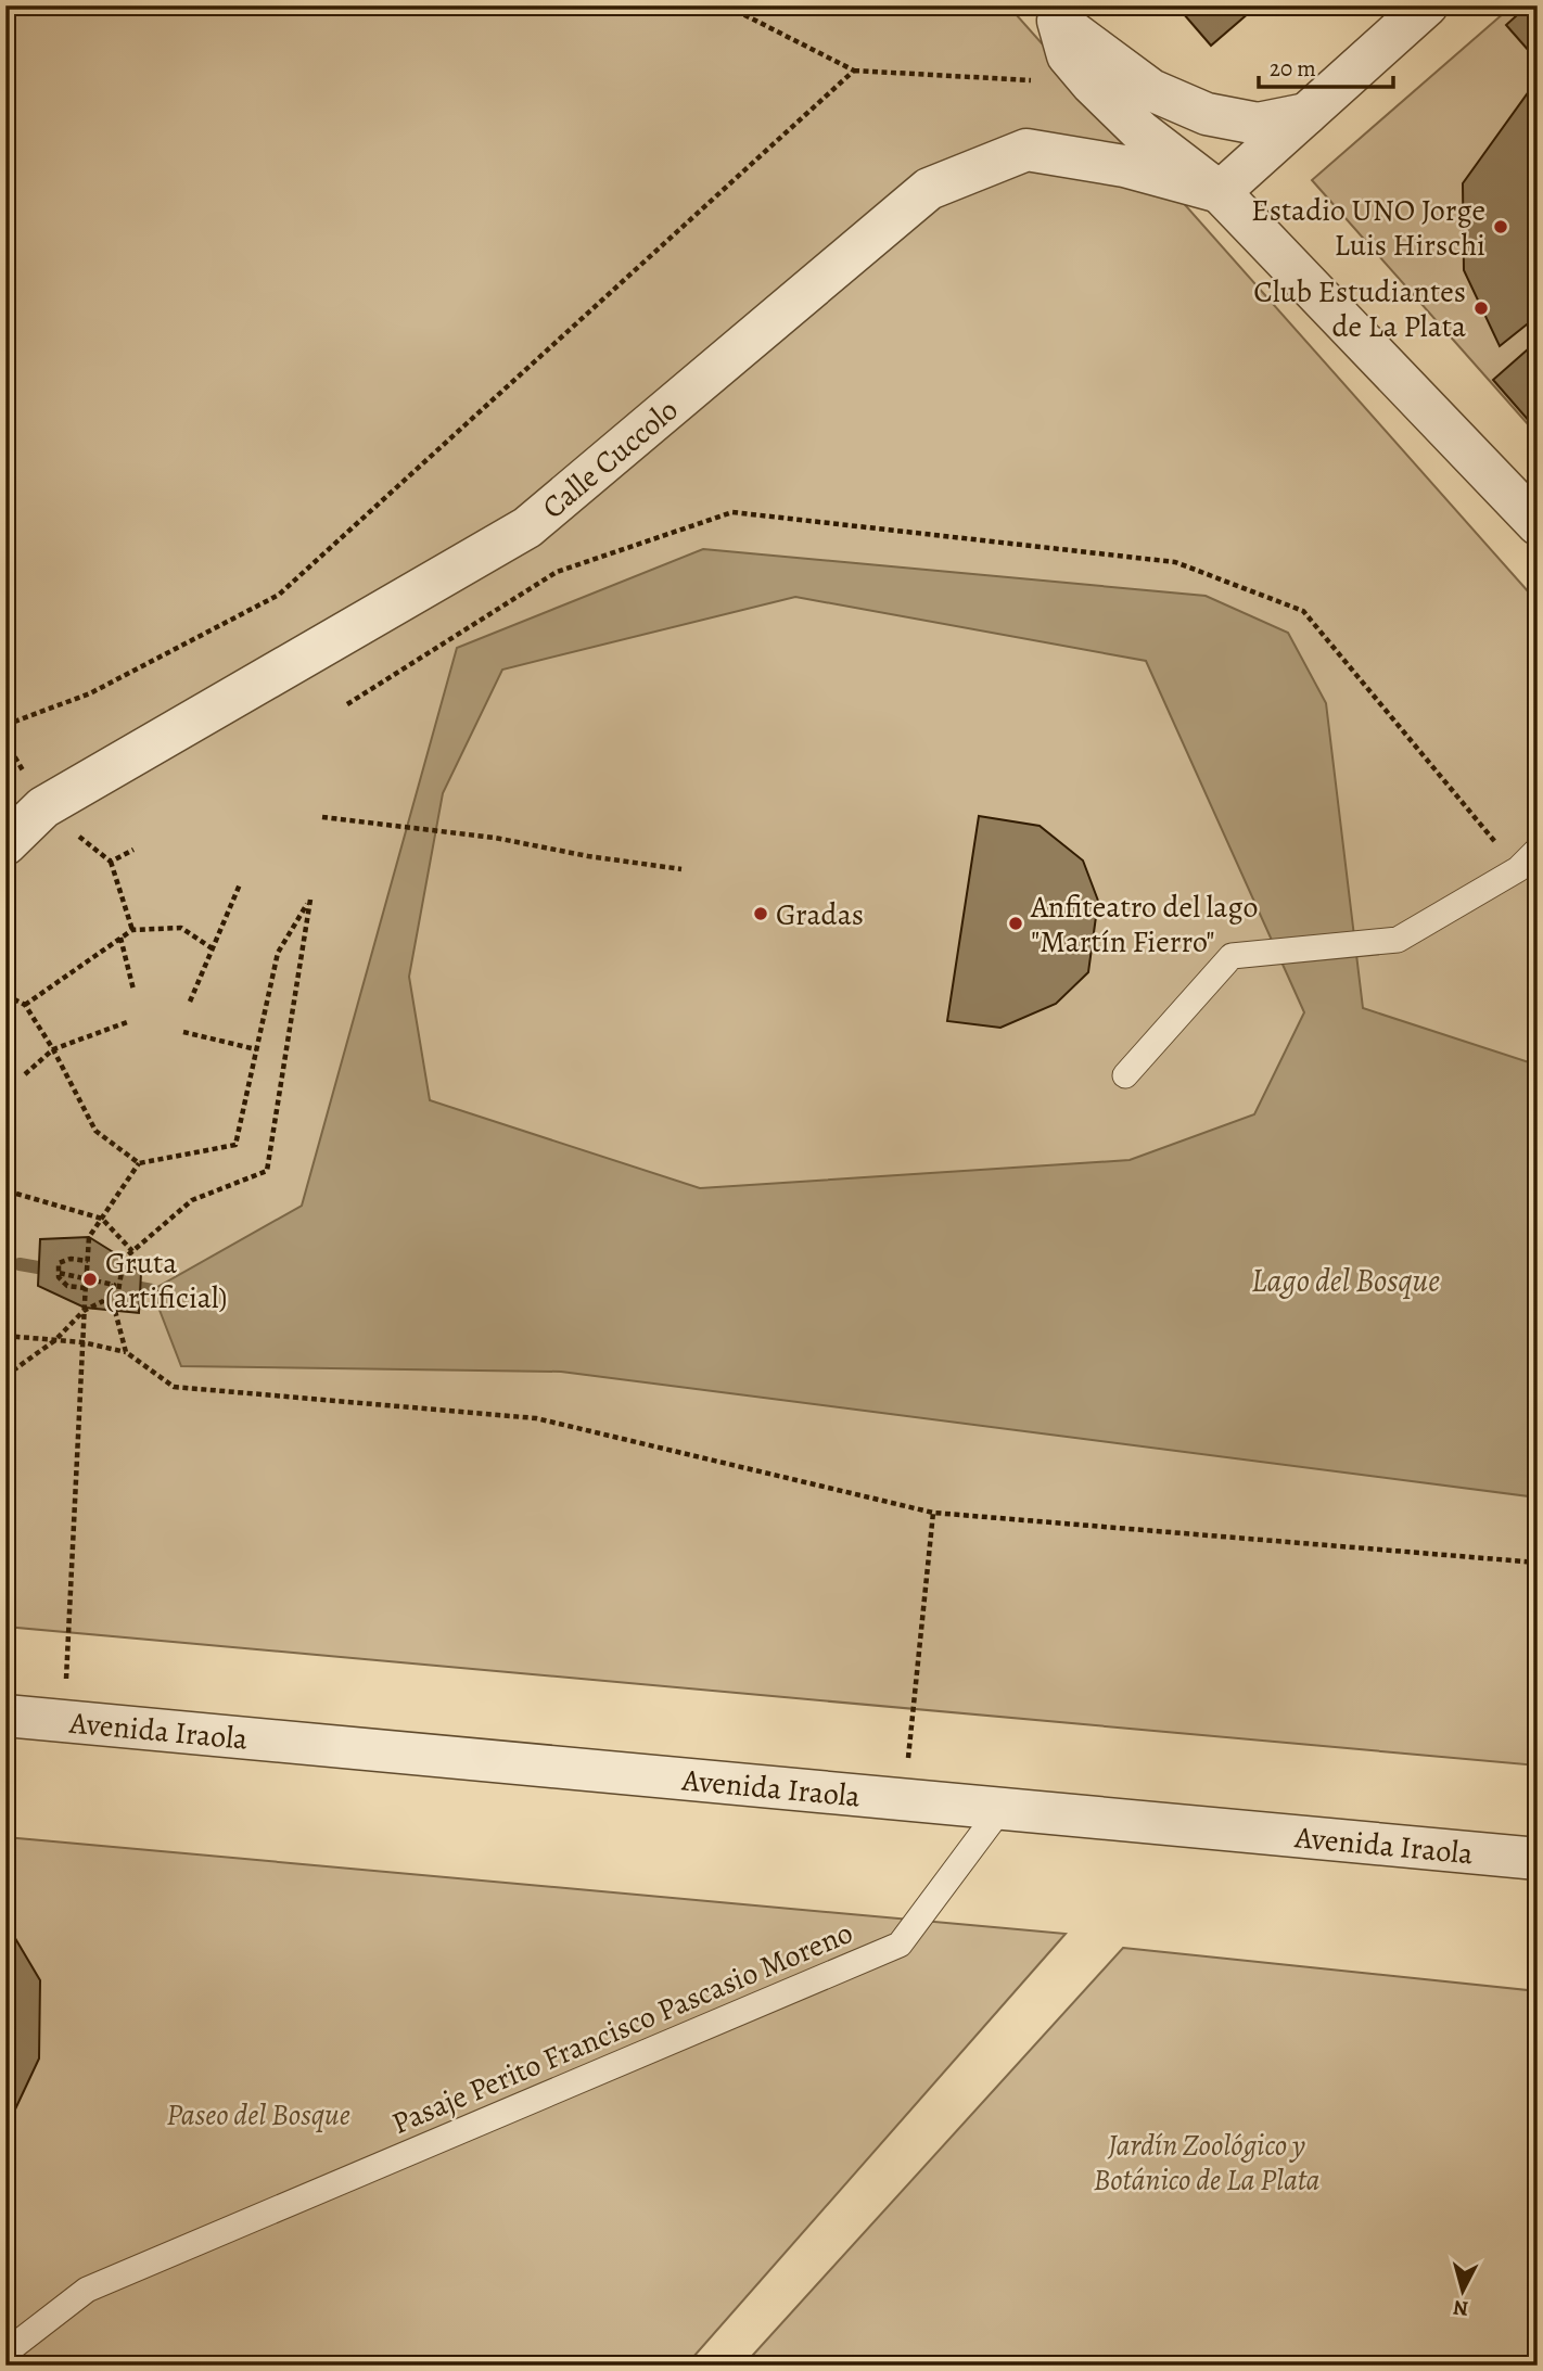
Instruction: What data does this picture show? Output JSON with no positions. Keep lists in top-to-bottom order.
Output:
{
  "streets": {
    "street": ["Calle Cuccolo", "Avenida Iraola"],
    "lane": ["Pasaje Perito Francisco Pascasio Moreno"]
  },
  "crossings": [
    ["Avenida Iraola", "Pasaje Perito Francisco Pascasio Moreno"]
  ],
  "water": ["Lago del Bosque"],
  "parks": ["Paseo del Bosque", "Jardín Zoológico y Botánico de La Plata"],
  "places": [
    "Estadio UNO Jorge Luis Hirschi",
    "Club Estudiantes de La Plata",
    "Gradas",
    "Anfiteatro del lago \"Martín Fierro\"",
    "Gruta (artificial)"
  ],
  "scale_bar": "20 m",
  "north": "bottom"
}
